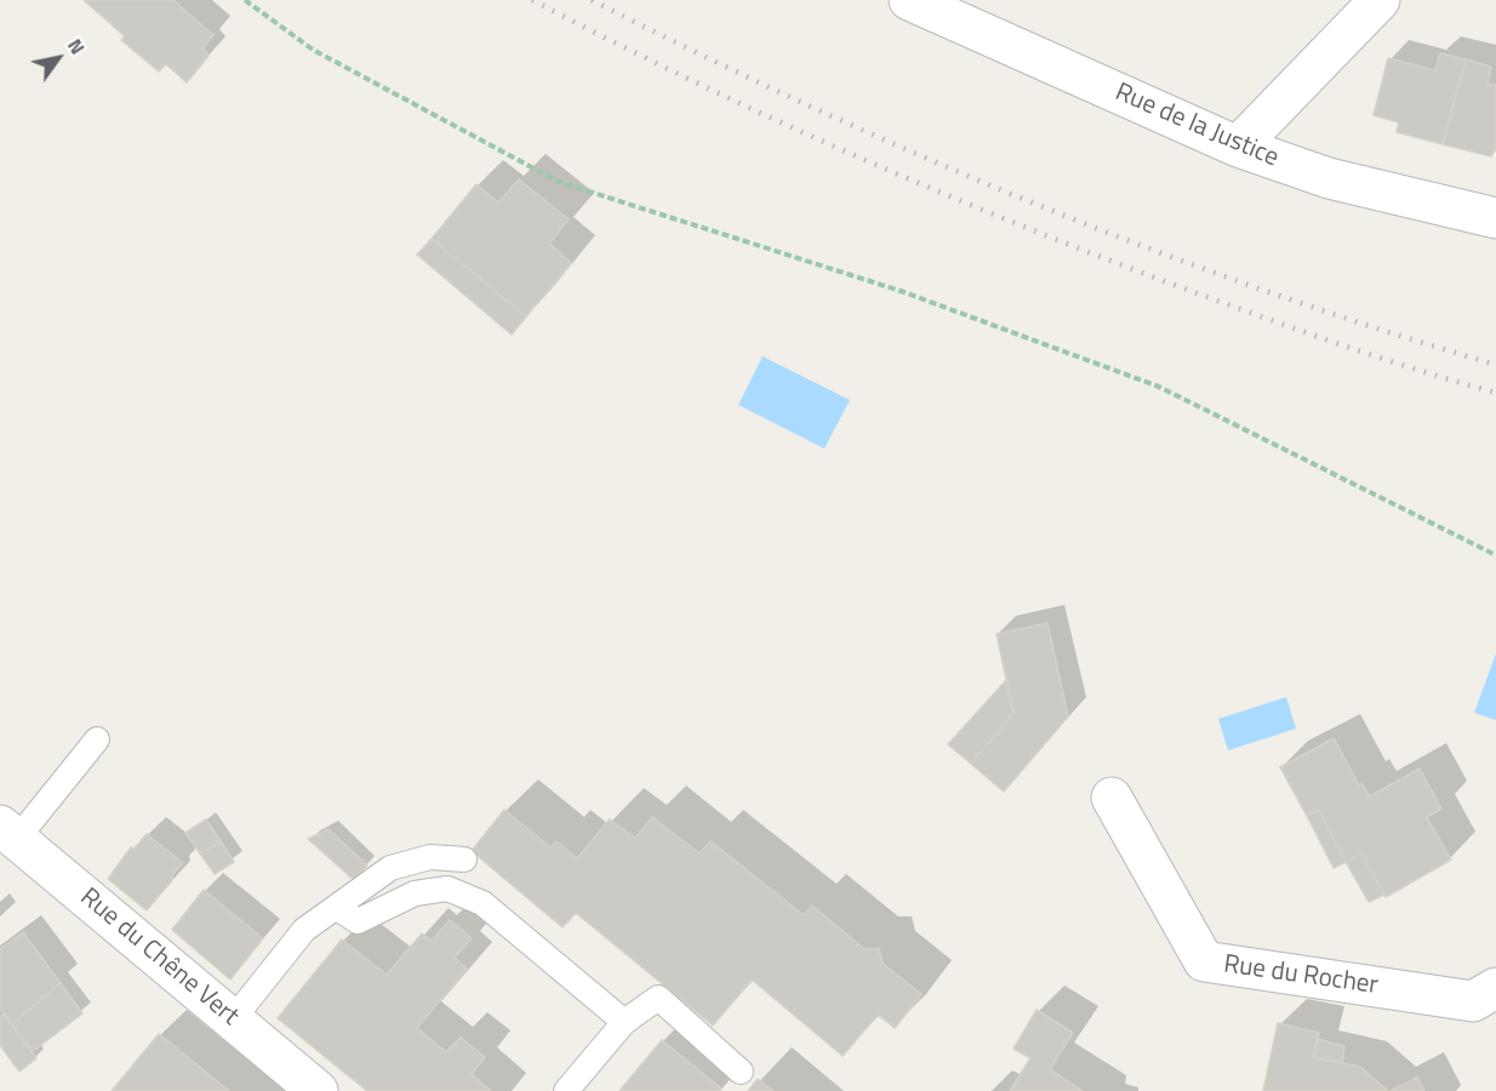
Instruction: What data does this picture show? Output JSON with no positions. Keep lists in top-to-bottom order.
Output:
{
  "streets": {
    "street": ["Rue de la Justice", "Rue du Chêne Vert", "Rue du Rocher"]
  },
  "north": "top right"
}
